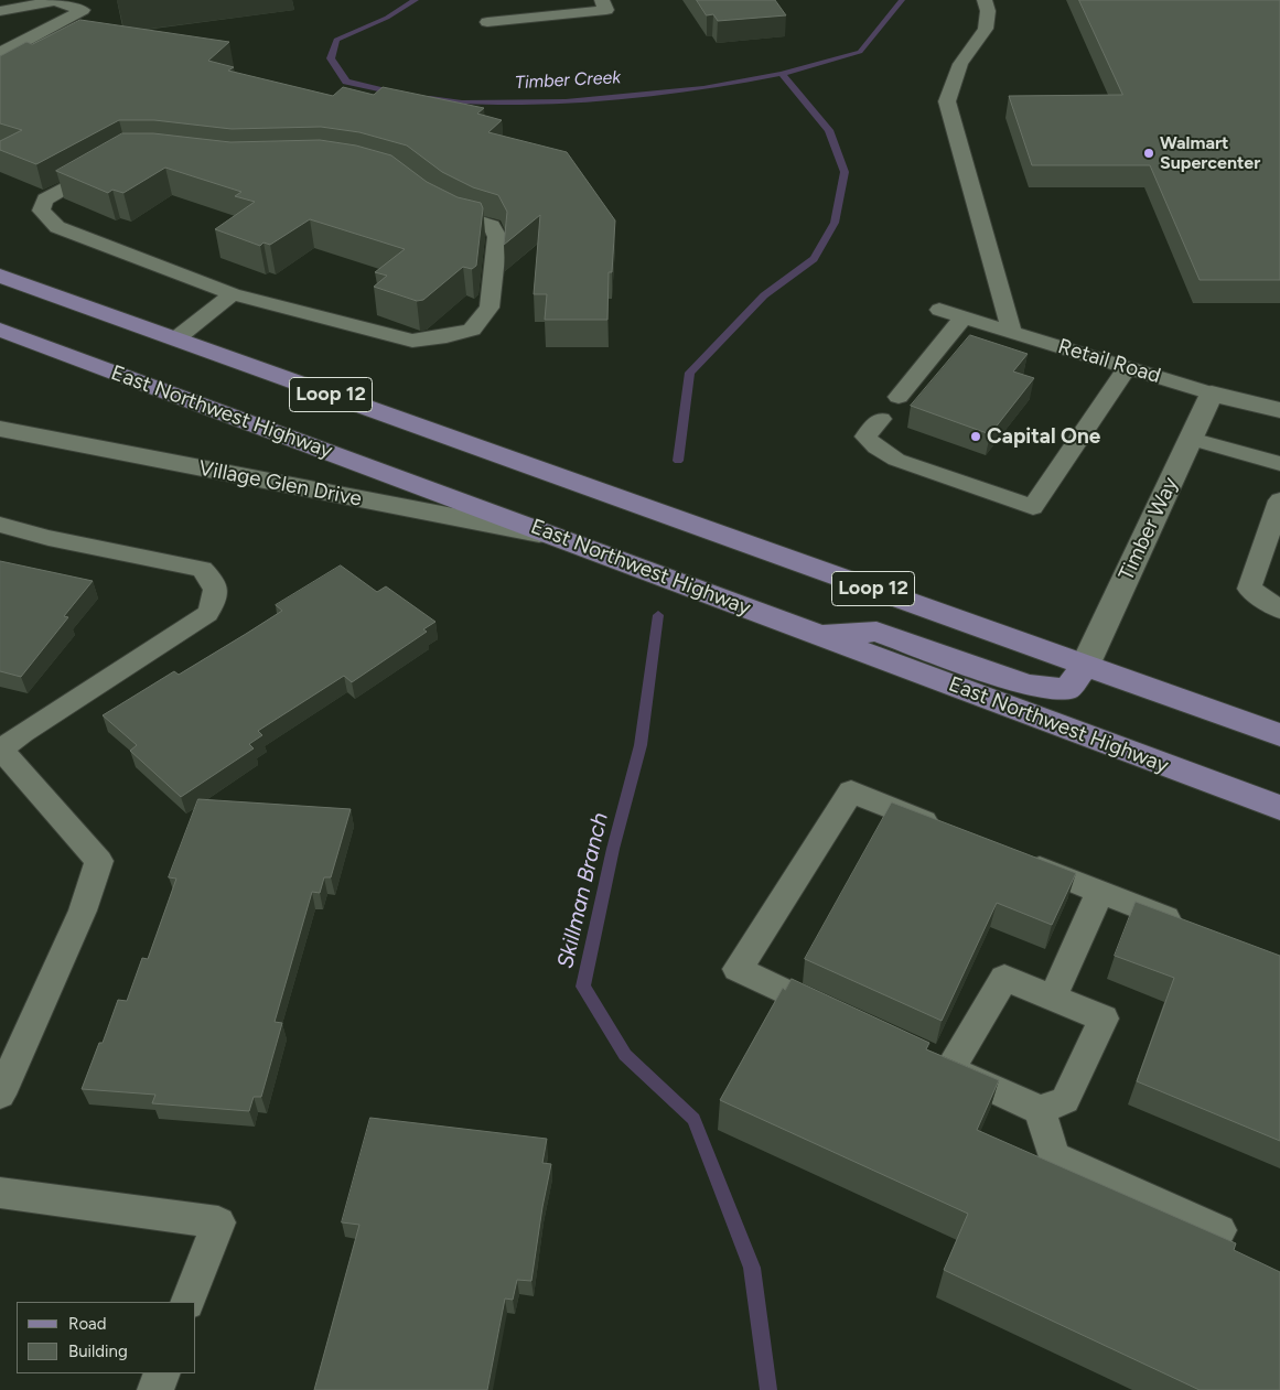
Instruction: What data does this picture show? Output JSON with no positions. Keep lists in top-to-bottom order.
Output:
{
  "streets": {
    "main road": ["Loop 12", "East Northwest Highway"],
    "street": ["Retail Road", "Village Glen Drive", "Timber Way"]
  },
  "crossings": [
    ["Retail Road", "Timber Way"],
    ["Loop 12", "Timber Way"],
    ["East Northwest Highway", "Village Glen Drive"]
  ],
  "water": ["Timber Creek", "Skillman Branch"],
  "places": ["Walmart Supercenter", "Capital One"],
  "legend": ["Road", "Building"]
}
